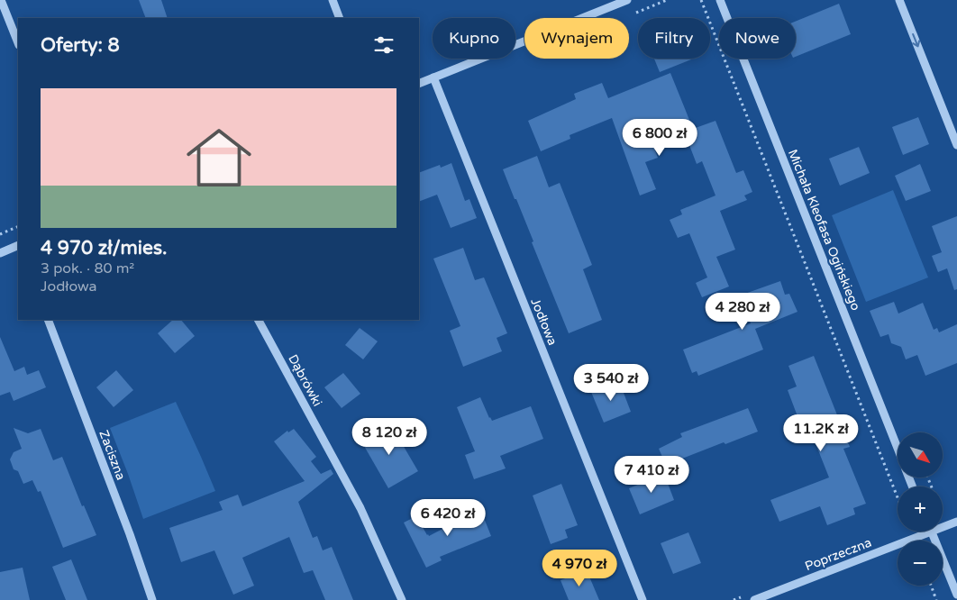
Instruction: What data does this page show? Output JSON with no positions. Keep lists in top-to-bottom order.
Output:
{
  "streets": {
    "street": [
      "Michała Kleofasa Ogińskiego",
      "Jodłowa",
      "Dąbrówki",
      "Zaciszna",
      "Poprzeczna"
    ]
  },
  "north": "bottom right",
  "page": {
    "chip": [
      "Kupno",
      "Wynajem",
      "Filtry",
      "Nowe"
    ],
    "heading": "Oferty: 8",
    "list": [
      {
        "name": "4 970 zł/mies.",
        "note": "3 pok. · 80 m² · Jodłowa"
      }
    ],
    "price": [
      "6 800 zł",
      "4 280 zł",
      "3 540 zł",
      "11.2K zł",
      "8 120 zł",
      "7 410 zł",
      "6 420 zł",
      "4 970 zł"
    ],
    "map_buttons": ["+", "−"]
  }
}
